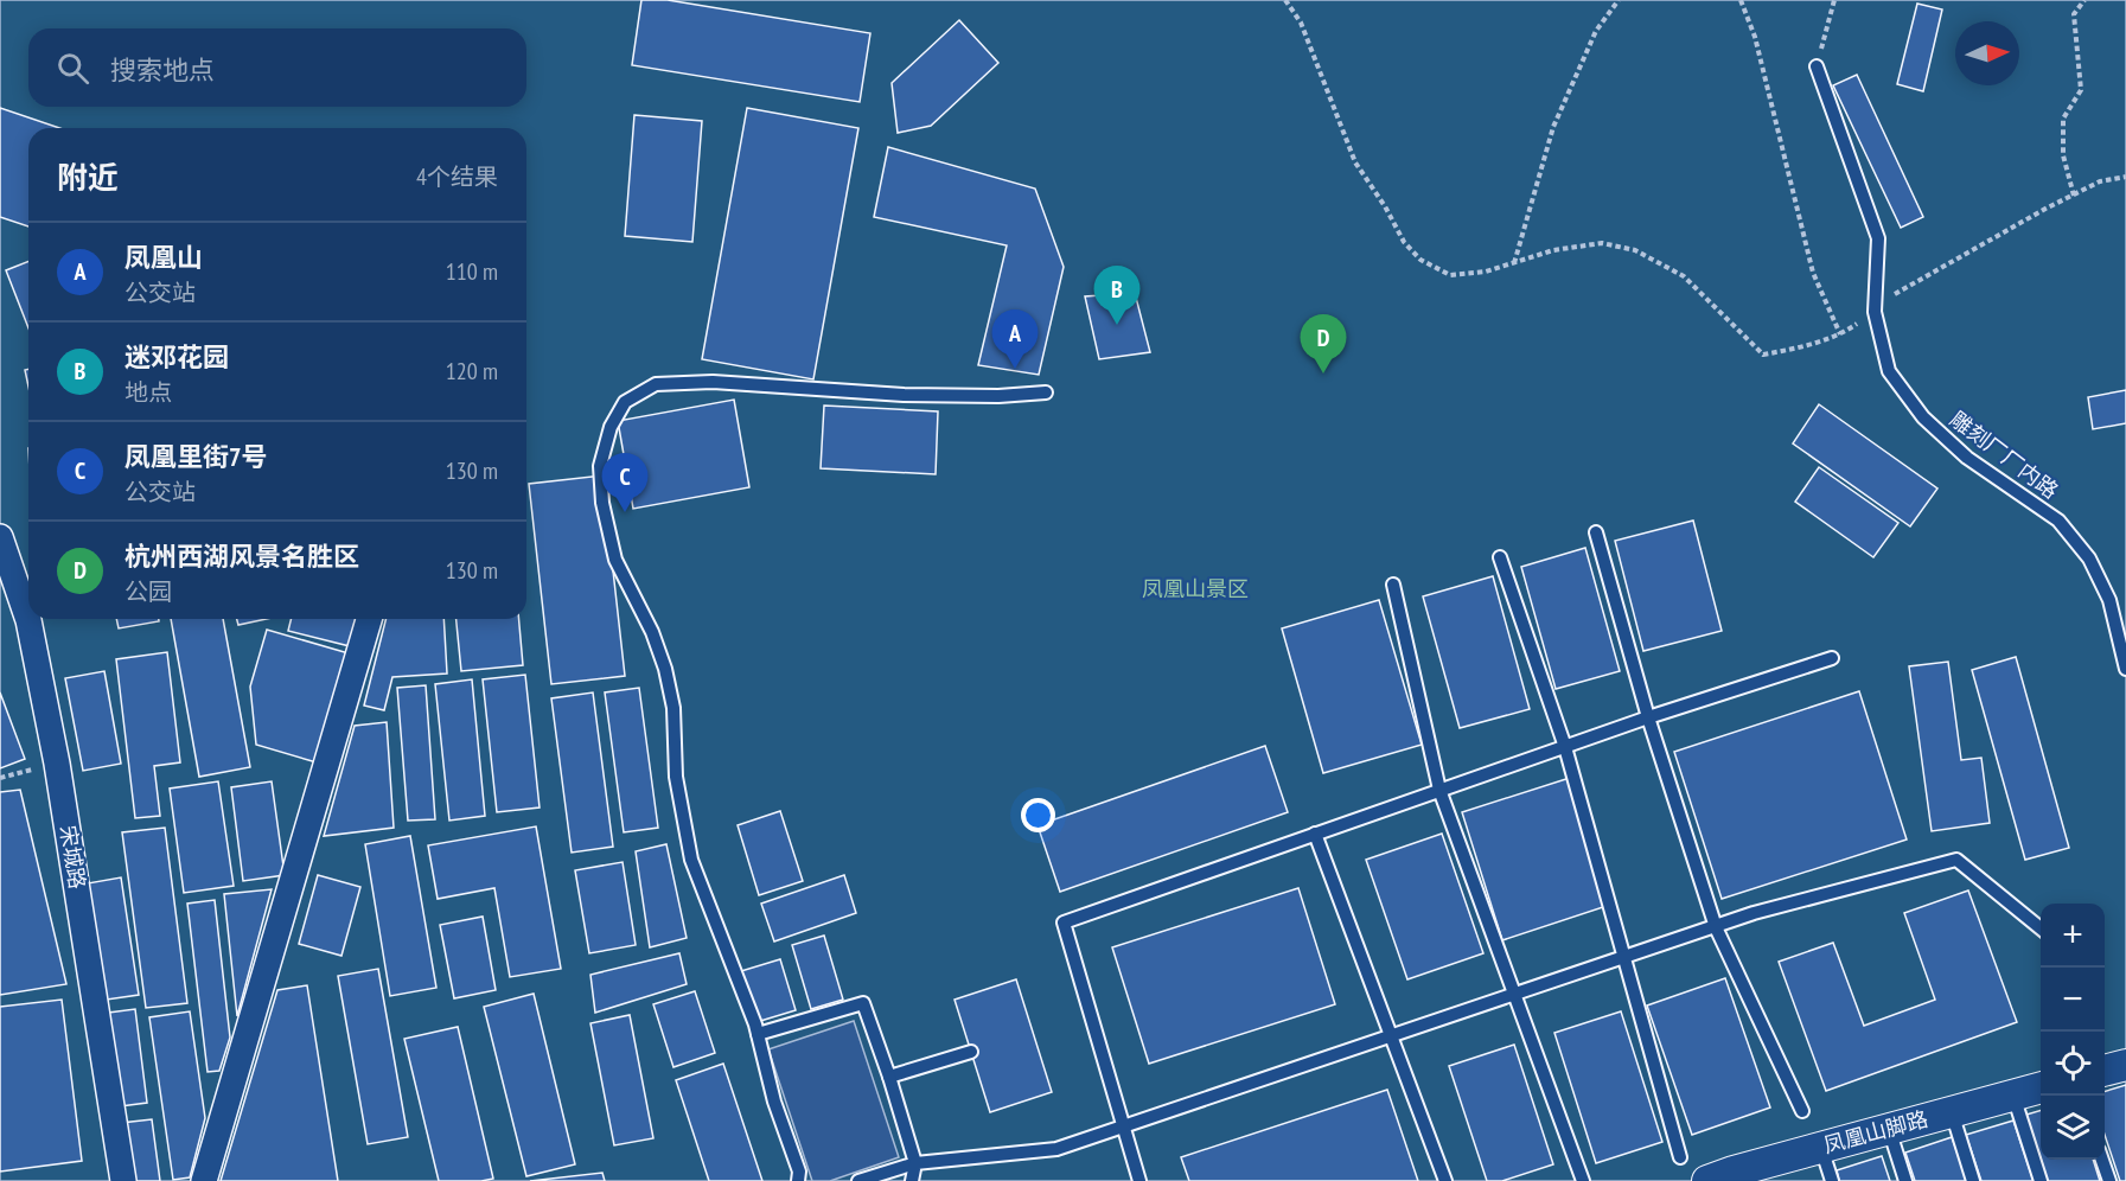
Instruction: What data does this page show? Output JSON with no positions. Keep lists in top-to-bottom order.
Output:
{
  "streets": {
    "street": ["宋城路", "凤凰山脚路"],
    "lane": ["雕刻厂厂内路"]
  },
  "parks": ["凤凰山景区"],
  "north": "right",
  "page": {
    "search": "搜索地点",
    "heading": ["附近", "4个结果"],
    "list": [
      {
        "mark": "A",
        "name": "凤凰山",
        "note": "公交站",
        "value": "110 m"
      },
      {
        "mark": "B",
        "name": "迷邓花园",
        "note": "地点",
        "value": "120 m"
      },
      {
        "mark": "C",
        "name": "凤凰里街7号",
        "note": "公交站",
        "value": "130 m"
      },
      {
        "mark": "D",
        "name": "杭州西湖风景名胜区",
        "note": "公园",
        "value": "130 m"
      }
    ],
    "pins": [
      "B",
      "A",
      "D",
      "C"
    ],
    "map_buttons": ["+", "−"]
  }
}
